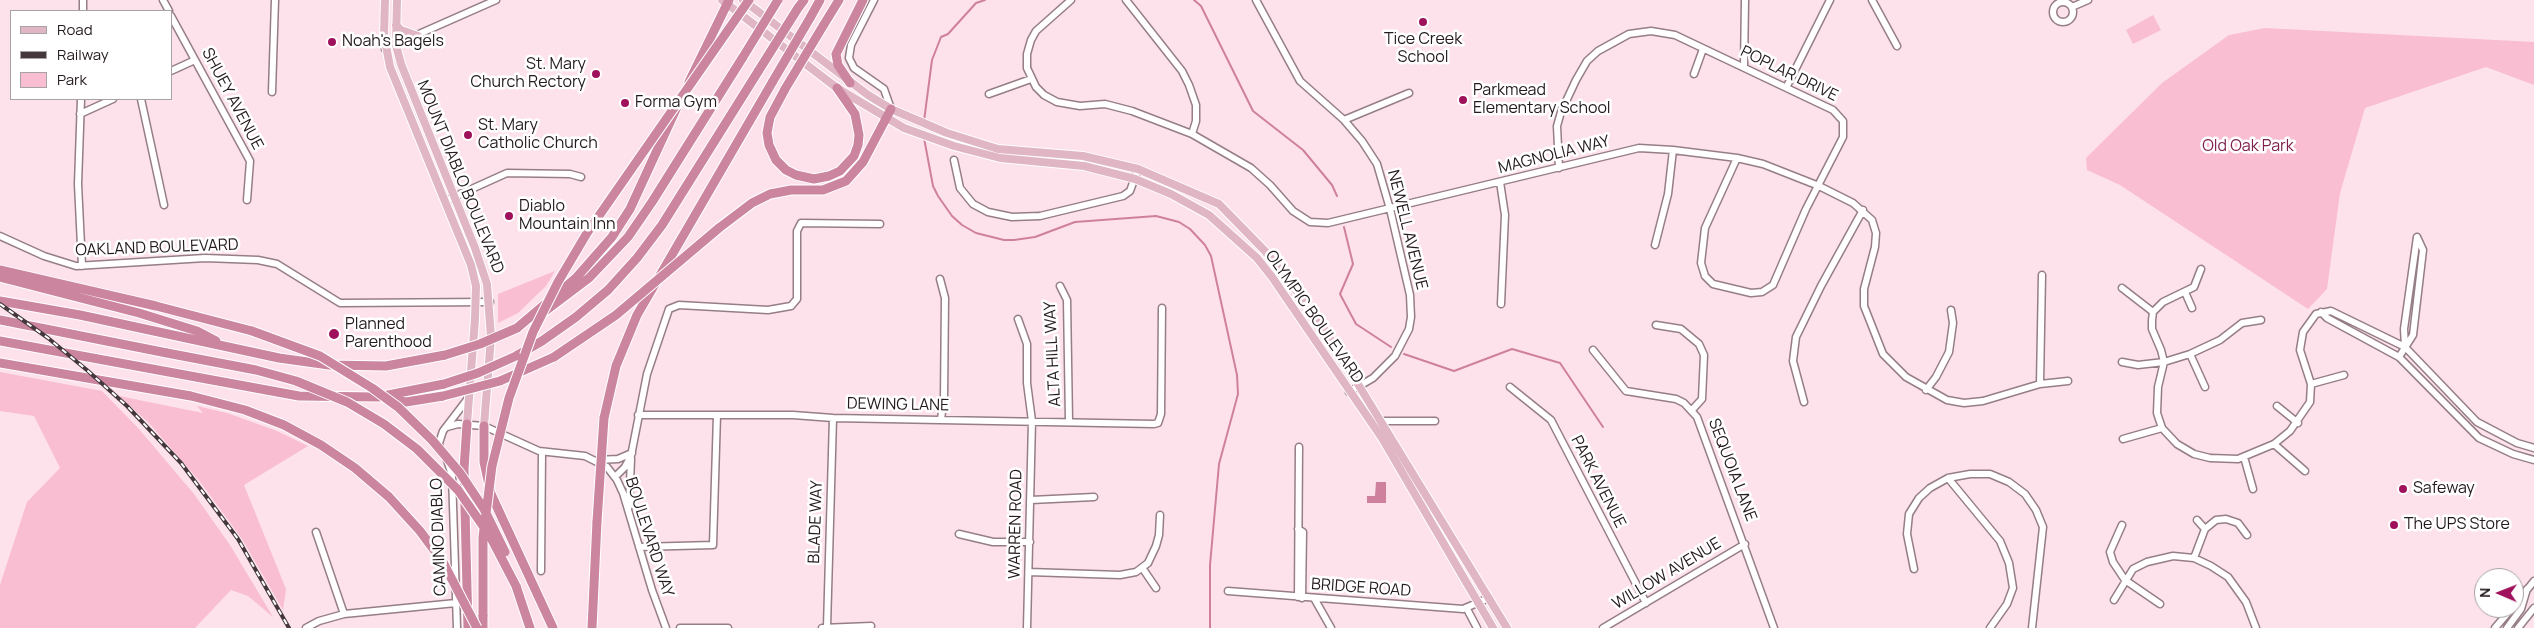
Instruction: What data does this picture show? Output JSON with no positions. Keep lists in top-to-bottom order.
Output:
{
  "streets": {
    "main road": ["MOUNT DIABLO BOULEVARD", "OLYMPIC BOULEVARD"],
    "street": [
      "POPLAR DRIVE",
      "SHUEY AVENUE",
      "MAGNOLIA WAY",
      "NEWELL AVENUE",
      "OAKLAND BOULEVARD",
      "ALTA HILL WAY",
      "DEWING LANE",
      "SEQUOIA LANE",
      "PARK AVENUE",
      "BLADE WAY",
      "WARREN ROAD",
      "CAMINO DIABLO",
      "BOULEVARD WAY",
      "WILLOW AVENUE",
      "BRIDGE ROAD"
    ]
  },
  "crossings": [
    ["POPLAR DRIVE", "MAGNOLIA WAY"],
    ["MAGNOLIA WAY", "NEWELL AVENUE"],
    ["MOUNT DIABLO BOULEVARD", "OAKLAND BOULEVARD"],
    ["MOUNT DIABLO BOULEVARD", "BOULEVARD WAY"],
    ["NEWELL AVENUE", "OLYMPIC BOULEVARD"],
    ["OLYMPIC BOULEVARD", "BRIDGE ROAD"],
    ["ALTA HILL WAY", "DEWING LANE"],
    ["DEWING LANE", "BLADE WAY"],
    ["DEWING LANE", "WARREN ROAD"],
    ["SEQUOIA LANE", "WILLOW AVENUE"],
    ["PARK AVENUE", "WILLOW AVENUE"]
  ],
  "parks": ["Old Oak Park"],
  "places": [
    "Tice Creek School",
    "Noah's Bagels",
    "St. Mary Church Rectory",
    "Parkmead Elementary School",
    "Forma Gym",
    "St. Mary Catholic Church",
    "Diablo Mountain Inn",
    "Planned Parenthood",
    "Safeway",
    "The UPS Store"
  ],
  "legend": ["Road", "Railway", "Park"],
  "north": "left"
}
